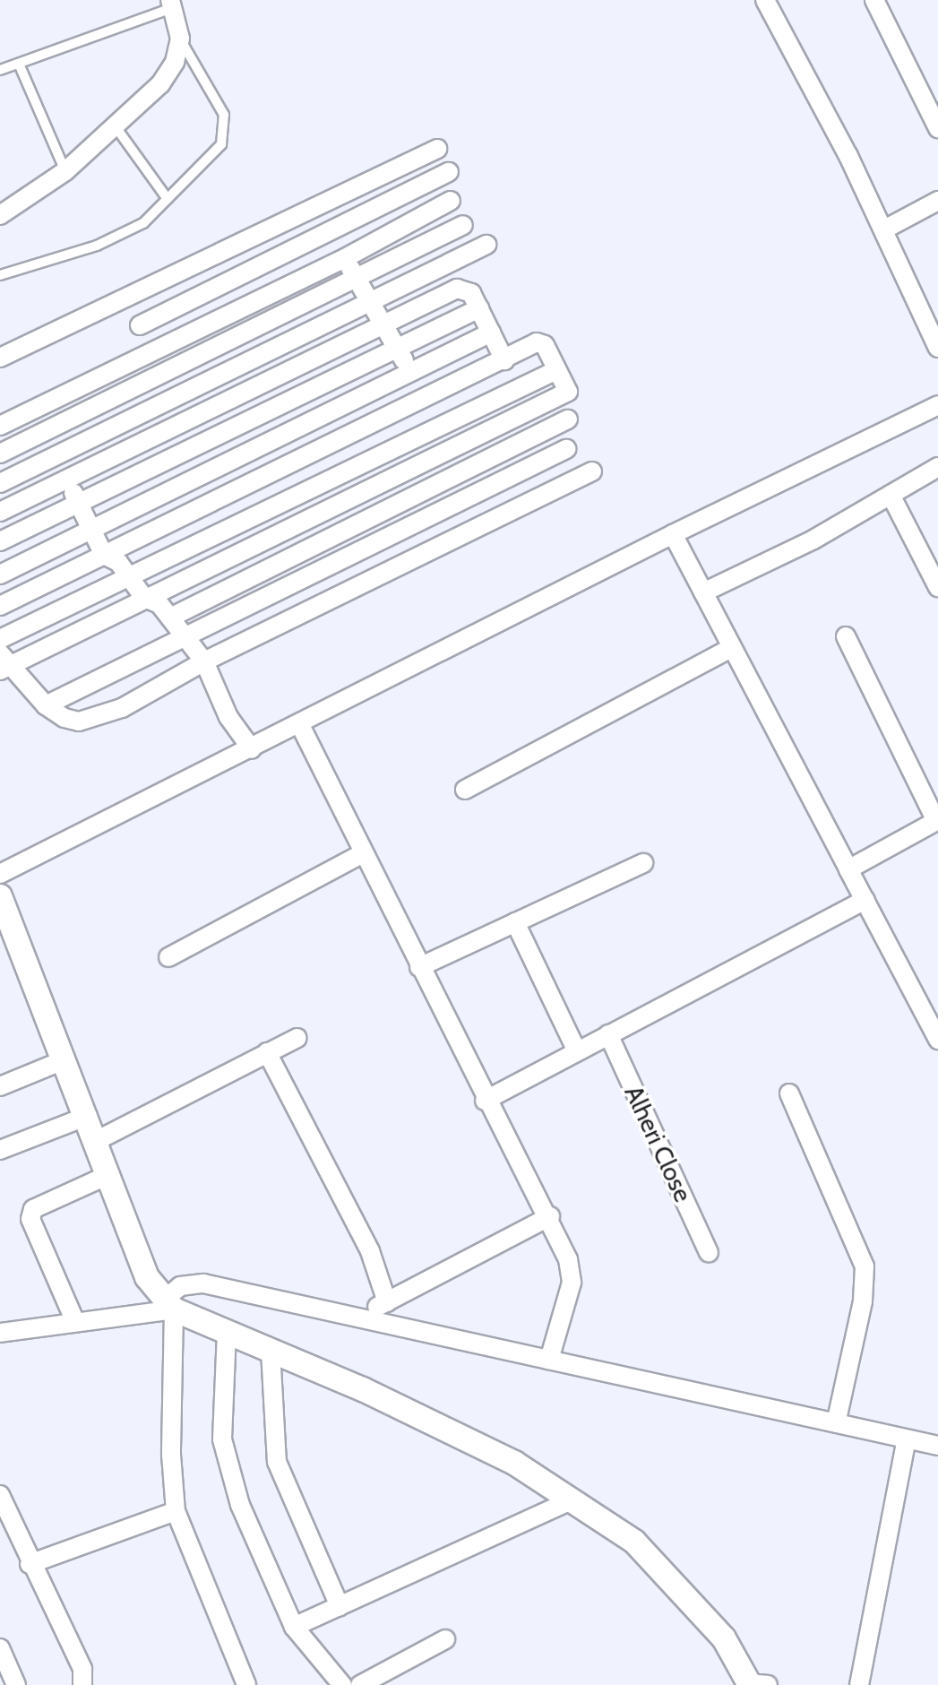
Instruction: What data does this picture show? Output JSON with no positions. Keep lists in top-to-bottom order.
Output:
{
  "streets": {
    "street": ["Alheri Close"]
  }
}
